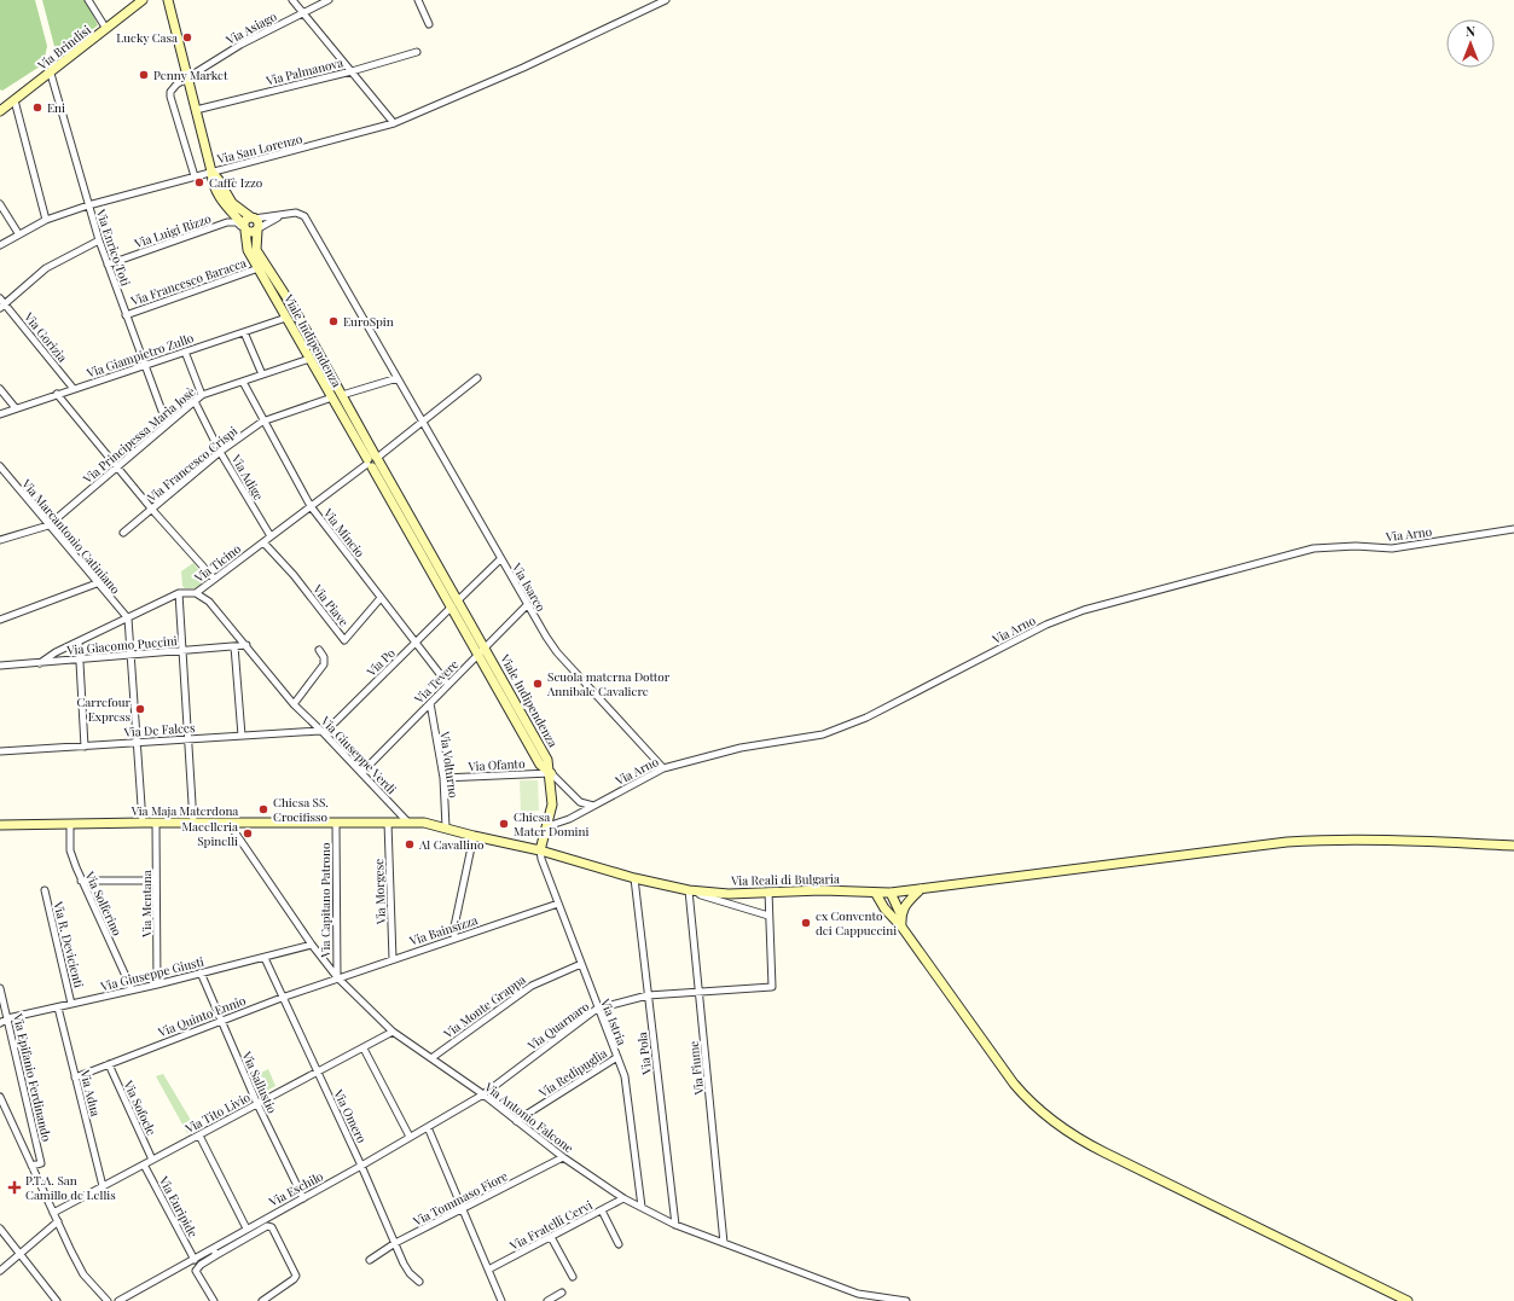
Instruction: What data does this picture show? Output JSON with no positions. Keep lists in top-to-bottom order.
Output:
{
  "streets": {
    "main road": [
      "Via Brindisi",
      "Viale Indipendenza",
      "Via Maja Materdona",
      "Via Reali di Bulgaria"
    ],
    "street": [
      "Via Asiago",
      "Via Palmanova",
      "Via San Lorenzo",
      "Via Luigi Rizzo",
      "Via Enrico Toti",
      "Via Francesco Baracca",
      "Via Gorizia",
      "Via Giampietro Zullo",
      "Via Principessa Maria Josè",
      "Via Francesco Crispi",
      "Via Adige",
      "Via Mincio",
      "Via Arno",
      "Via Marcantonio Catiniano",
      "Via Ticino",
      "Via Isarco",
      "Via Piave",
      "Via Giacomo Puccini",
      "Via Po",
      "Via Tevere",
      "Via De Falces",
      "Via Giuseppe Verdi",
      "Via Volturno",
      "Via Ofanto",
      "Via Morgese",
      "Via Capitano Patrono",
      "Via Solferino",
      "Via Mentana",
      "Via Bainsizza",
      "Via R. Devicienti",
      "Via Giuseppe Giusti",
      "Via Monte Grappa",
      "Via Quinto Ennio",
      "Via Istria",
      "Via Quarnaro",
      "Via Pola",
      "Via Fiume",
      "Via Redipuglia",
      "Via Epifanio Ferdinando",
      "Via Sallustio",
      "Via Adua",
      "Via Sofocle",
      "Via Tito Livio",
      "Via Omero",
      "Via Antonio Falcone",
      "Via Eschilo",
      "Via Tommaso Fiore",
      "Via Euripide",
      "Via Fratelli Cervi"
    ]
  },
  "crossings": [
    ["Via Asiago", "Via San Lorenzo"],
    ["Via Brindisi", "Via Enrico Toti"],
    ["Via San Lorenzo", "Via Enrico Toti"],
    ["Via Luigi Rizzo", "Via Enrico Toti"],
    ["Via Luigi Rizzo", "Viale Indipendenza"],
    ["Via Enrico Toti", "Via Francesco Baracca"],
    ["Via Enrico Toti", "Via Giampietro Zullo"],
    ["Via Enrico Toti", "Via Principessa Maria Josè"],
    ["Via Francesco Baracca", "Viale Indipendenza"],
    ["Via Gorizia", "Via Giampietro Zullo"],
    ["Viale Indipendenza", "Via Giampietro Zullo"],
    ["Viale Indipendenza", "Via Principessa Maria Josè"],
    ["Viale Indipendenza", "Via Francesco Crispi"],
    ["Viale Indipendenza", "Via Arno"],
    ["Viale Indipendenza", "Via Ticino"],
    ["Viale Indipendenza", "Via Po"],
    ["Viale Indipendenza", "Via Tevere"],
    ["Viale Indipendenza", "Via Ofanto"],
    ["Viale Indipendenza", "Via Maja Materdona"],
    ["Viale Indipendenza", "Via Reali di Bulgaria"],
    ["Viale Indipendenza", "Via Istria"],
    ["Via Principessa Maria Josè", "Via Adige"],
    ["Via Principessa Maria Josè", "Via Mincio"],
    ["Via Principessa Maria Josè", "Via Marcantonio Catiniano"],
    ["Via Francesco Crispi", "Via Adige"],
    ["Via Francesco Crispi", "Via Mincio"],
    ["Via Adige", "Via Ticino"],
    ["Via Mincio", "Via Ticino"],
    ["Via Mincio", "Via Piave"],
    ["Via Mincio", "Via Po"],
    ["Via Mincio", "Via Tevere"],
    ["Via Arno", "Via Isarco"],
    ["Via Marcantonio Catiniano", "Via Ticino"],
    ["Via Ticino", "Via Isarco"],
    ["Via Ticino", "Via Piave"],
    ["Via Ticino", "Via Giacomo Puccini"],
    ["Via Ticino", "Via Giuseppe Verdi"],
    ["Via Isarco", "Via Po"],
    ["Via Isarco", "Via Tevere"],
    ["Via Giacomo Puccini", "Via Giuseppe Verdi"],
    ["Via Po", "Via De Falces"],
    ["Via Po", "Via Giuseppe Verdi"],
    ["Via Tevere", "Via Giuseppe Verdi"],
    ["Via Tevere", "Via Volturno"],
    ["Via De Falces", "Via Giuseppe Verdi"],
    ["Via Giuseppe Verdi", "Via Maja Materdona"],
    ["Via Volturno", "Via Ofanto"],
    ["Via Volturno", "Via Maja Materdona"],
    ["Via Maja Materdona", "Via Reali di Bulgaria"],
    ["Via Maja Materdona", "Via Morgese"],
    ["Via Maja Materdona", "Via Capitano Patrono"],
    ["Via Maja Materdona", "Via Solferino"],
    ["Via Maja Materdona", "Via Mentana"],
    ["Via Maja Materdona", "Via Istria"],
    ["Via Maja Materdona", "Via Antonio Falcone"],
    ["Via Reali di Bulgaria", "Via Istria"],
    ["Via Reali di Bulgaria", "Via Quarnaro"],
    ["Via Reali di Bulgaria", "Via Pola"],
    ["Via Reali di Bulgaria", "Via Fiume"],
    ["Via Morgese", "Via Bainsizza"],
    ["Via Capitano Patrono", "Via Bainsizza"],
    ["Via Capitano Patrono", "Via Quinto Ennio"],
    ["Via Capitano Patrono", "Via Antonio Falcone"],
    ["Via Solferino", "Via Giuseppe Giusti"],
    ["Via Mentana", "Via Giuseppe Giusti"],
    ["Via Bainsizza", "Via Quinto Ennio"],
    ["Via Bainsizza", "Via Istria"],
    ["Via Bainsizza", "Via Antonio Falcone"],
    ["Via R. Devicienti", "Via Giuseppe Giusti"],
    ["Via Giuseppe Giusti", "Via Epifanio Ferdinando"],
    ["Via Giuseppe Giusti", "Via Sallustio"],
    ["Via Giuseppe Giusti", "Via Adua"],
    ["Via Giuseppe Giusti", "Via Omero"],
    ["Via Giuseppe Giusti", "Via Antonio Falcone"],
    ["Via Monte Grappa", "Via Istria"],
    ["Via Monte Grappa", "Via Antonio Falcone"],
    ["Via Quinto Ennio", "Via Sallustio"],
    ["Via Quinto Ennio", "Via Adua"],
    ["Via Quinto Ennio", "Via Sofocle"],
    ["Via Quinto Ennio", "Via Omero"],
    ["Via Quinto Ennio", "Via Antonio Falcone"],
    ["Via Istria", "Via Quarnaro"],
    ["Via Istria", "Via Redipuglia"],
    ["Via Istria", "Via Antonio Falcone"],
    ["Via Quarnaro", "Via Pola"],
    ["Via Quarnaro", "Via Fiume"],
    ["Via Quarnaro", "Via Antonio Falcone"],
    ["Via Quarnaro", "Via Eschilo"],
    ["Via Pola", "Via Antonio Falcone"],
    ["Via Fiume", "Via Antonio Falcone"],
    ["Via Redipuglia", "Via Antonio Falcone"],
    ["Via Sallustio", "Via Tito Livio"],
    ["Via Sallustio", "Via Eschilo"],
    ["Via Adua", "Via Tito Livio"],
    ["Via Sofocle", "Via Tito Livio"],
    ["Via Tito Livio", "Via Omero"],
    ["Via Tito Livio", "Via Antonio Falcone"],
    ["Via Tito Livio", "Via Euripide"],
    ["Via Omero", "Via Eschilo"],
    ["Via Omero", "Via Tommaso Fiore"],
    ["Via Antonio Falcone", "Via Eschilo"],
    ["Via Antonio Falcone", "Via Tommaso Fiore"],
    ["Via Antonio Falcone", "Via Fratelli Cervi"],
    ["Via Eschilo", "Via Euripide"]
  ],
  "places": {
    "other": [
      "Lucky Casa",
      "Penny Market",
      "Eni",
      "Caffè Izzo",
      "EuroSpin",
      "Scuola materna Dottor Annibale Cavaliere",
      "Carrefour Express",
      "Chiesa SS. Crocifisso",
      "Chiesa Mater Domini",
      "Macelleria Spinelli",
      "Al Cavallino",
      "ex Convento dei Cappuccini"
    ],
    "health": ["P.T.A. San Camillo de Lellis"]
  },
  "north": "top"
}
